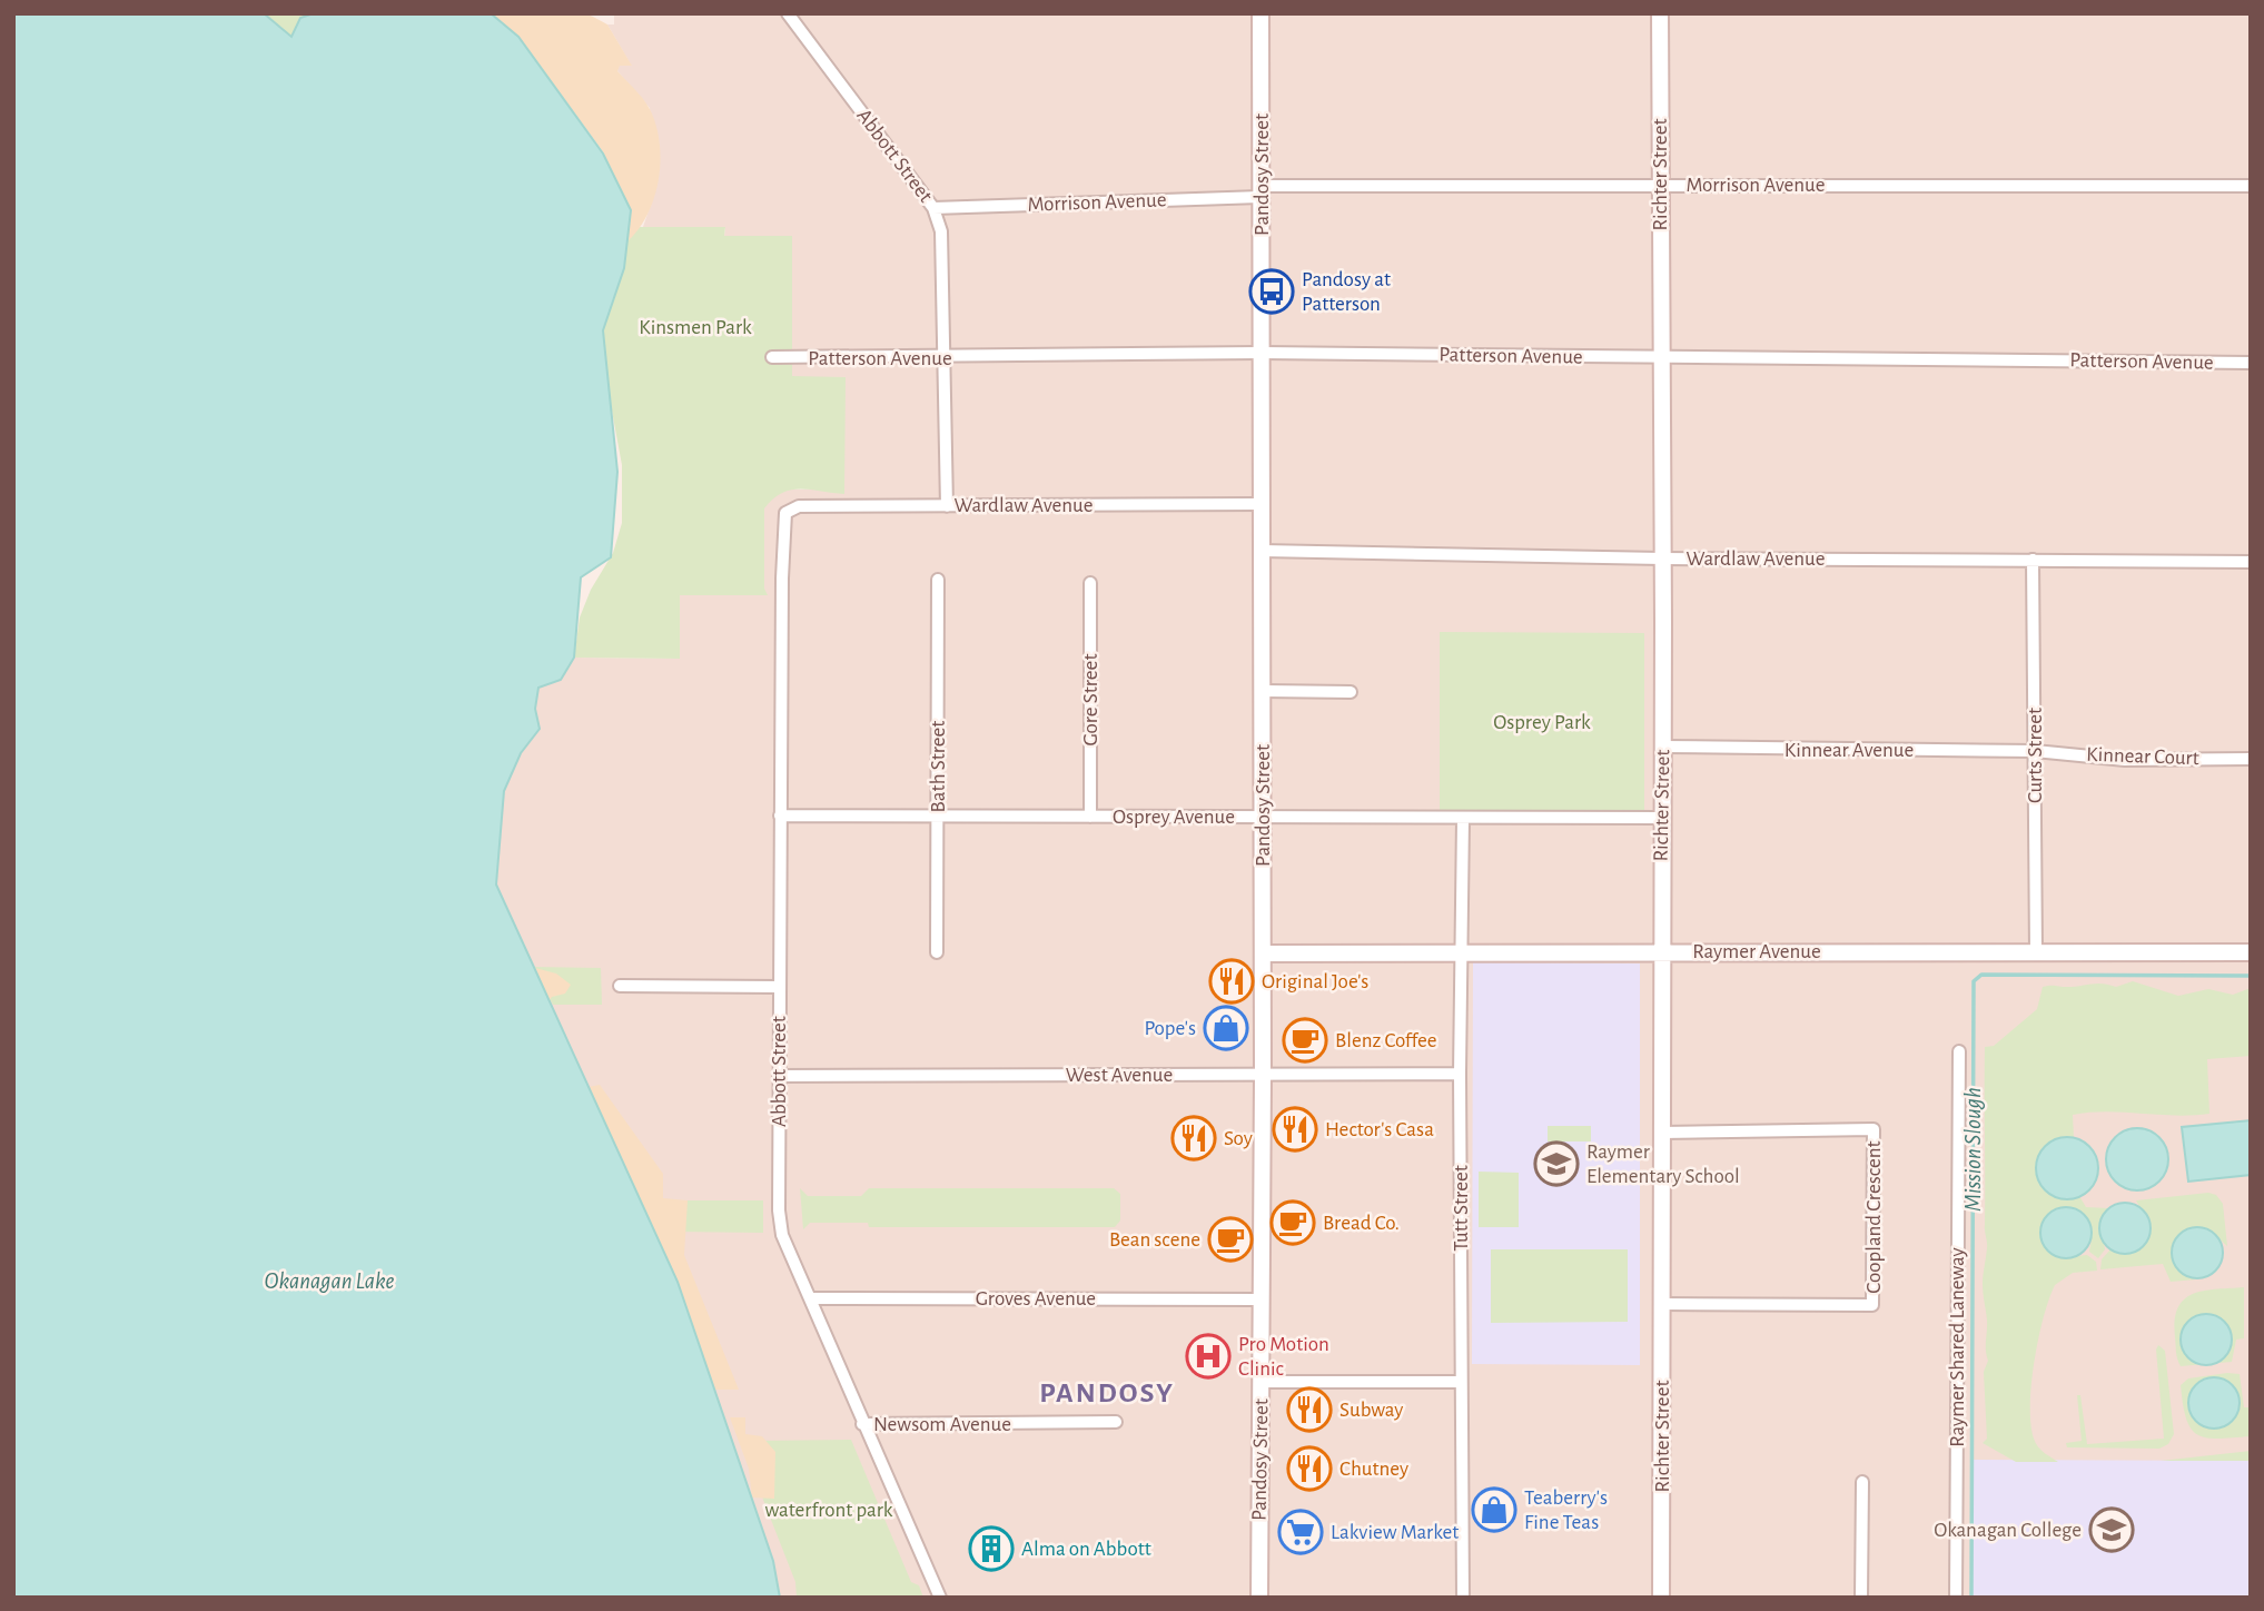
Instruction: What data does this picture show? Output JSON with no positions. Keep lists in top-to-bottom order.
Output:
{
  "streets": {
    "street": [
      "Abbott Street",
      "Pandosy Street",
      "Richter Street",
      "Morrison Avenue",
      "Patterson Avenue",
      "Wardlaw Avenue",
      "Gore Street",
      "Kinnear Avenue",
      "Curts Street",
      "Kinnear Court",
      "Bath Street",
      "Osprey Avenue",
      "Raymer Avenue",
      "West Avenue",
      "Tutt Street",
      "Coopland Crescent",
      "Groves Avenue",
      "Raymer Shared Laneway",
      "Newsom Avenue"
    ]
  },
  "crossings": [
    ["Abbott Street", "Morrison Avenue"],
    ["Abbott Street", "Patterson Avenue"],
    ["Abbott Street", "Wardlaw Avenue"],
    ["Abbott Street", "Osprey Avenue"],
    ["Abbott Street", "West Avenue"],
    ["Abbott Street", "Groves Avenue"],
    ["Abbott Street", "Newsom Avenue"],
    ["Pandosy Street", "Morrison Avenue"],
    ["Pandosy Street", "Patterson Avenue"],
    ["Pandosy Street", "Wardlaw Avenue"],
    ["Pandosy Street", "Osprey Avenue"],
    ["Pandosy Street", "Raymer Avenue"],
    ["Pandosy Street", "West Avenue"],
    ["Pandosy Street", "Groves Avenue"],
    ["Richter Street", "Morrison Avenue"],
    ["Richter Street", "Patterson Avenue"],
    ["Richter Street", "Wardlaw Avenue"],
    ["Richter Street", "Kinnear Avenue"],
    ["Richter Street", "Osprey Avenue"],
    ["Richter Street", "Raymer Avenue"],
    ["Richter Street", "Coopland Crescent"],
    ["Wardlaw Avenue", "Curts Street"],
    ["Gore Street", "Osprey Avenue"],
    ["Kinnear Avenue", "Curts Street"],
    ["Kinnear Avenue", "Kinnear Court"],
    ["Curts Street", "Kinnear Court"],
    ["Curts Street", "Raymer Avenue"],
    ["Bath Street", "Osprey Avenue"],
    ["Osprey Avenue", "Tutt Street"],
    ["Raymer Avenue", "Tutt Street"],
    ["West Avenue", "Tutt Street"]
  ],
  "districts": ["PANDOSY"],
  "water": ["Mission Slough", "Okanagan Lake"],
  "parks": ["Kinsmen Park", "Osprey Park", "waterfront park"],
  "places": {
    "bus stop": ["Pandosy at Patterson"],
    "restaurant": [
      "Original Joe's",
      "Hector's Casa",
      "Soy",
      "Subway",
      "Chutney"
    ],
    "shop": ["Pope's", "Teaberry's Fine Teas"],
    "cafe": ["Blenz Coffee", "Bread Co.", "Bean scene"],
    "school or university": ["Raymer Elementary School", "Okanagan College"],
    "hospital": ["Pro Motion Clinic"],
    "supermarket": ["Lakview Market"],
    "building": ["Alma on Abbott"]
  }
}
